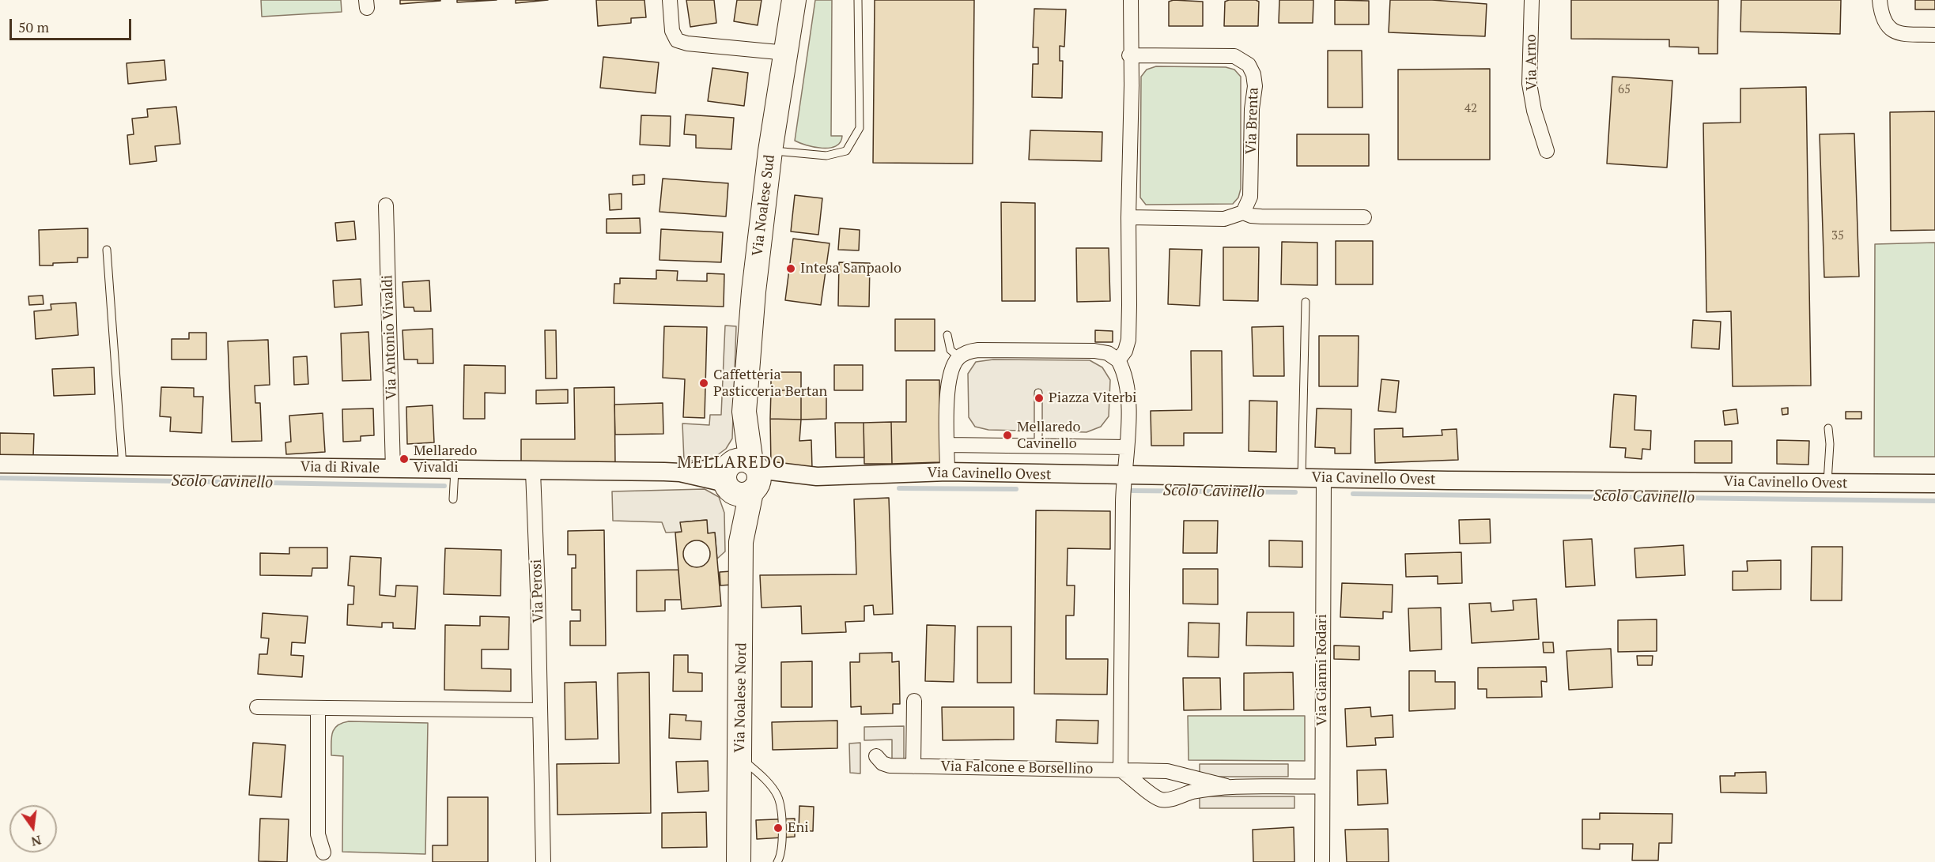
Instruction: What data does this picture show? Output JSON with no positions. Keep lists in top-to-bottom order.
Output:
{
  "streets": {
    "main road": ["Via Noalese Sud", "Via Noalese Nord"],
    "street": [
      "Via Arno",
      "Via Brenta",
      "Via Antonio Vivaldi",
      "Via di Rivale",
      "Via Cavinello Ovest",
      "Via Perosi",
      "Via Gianni Rodari",
      "Via Falcone e Borsellino"
    ]
  },
  "crossings": [
    ["Via Noalese Sud", "Via di Rivale"],
    ["Via Noalese Sud", "Via Cavinello Ovest"],
    ["Via Noalese Sud", "Via Noalese Nord"],
    ["Via Antonio Vivaldi", "Via di Rivale"],
    ["Via di Rivale", "Via Cavinello Ovest"],
    ["Via di Rivale", "Via Perosi"],
    ["Via di Rivale", "Via Noalese Nord"],
    ["Via Cavinello Ovest", "Via Gianni Rodari"],
    ["Via Cavinello Ovest", "Via Noalese Nord"],
    ["Via Gianni Rodari", "Via Falcone e Borsellino"]
  ],
  "districts": ["MELLAREDO"],
  "water": ["Scolo Cavinello"],
  "places": [
    "Intesa Sanpaolo",
    "Caffetteria Pasticceria Bertan",
    "Piazza Viterbi",
    "Mellaredo Cavinello",
    "Mellaredo Vivaldi",
    "Eni"
  ],
  "house_numbers": ["65", "42", "35"],
  "scale_bar": "50 m",
  "north": "bottom"
}
